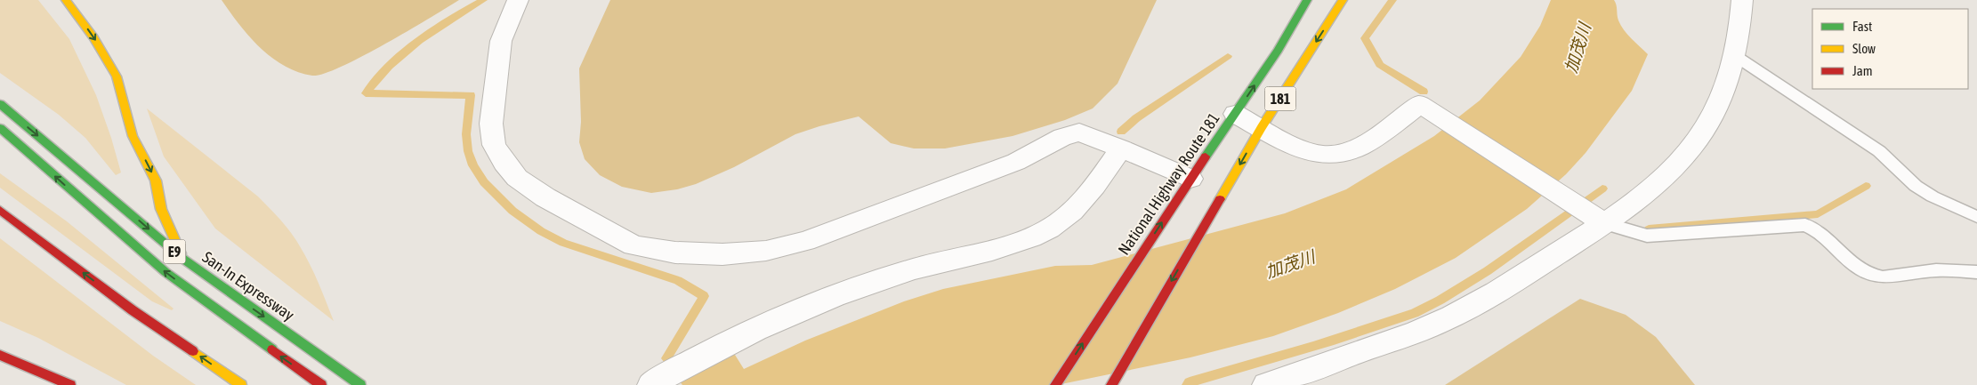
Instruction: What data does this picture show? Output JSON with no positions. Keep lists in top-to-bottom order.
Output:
{
  "streets": {
    "main road": [
      "181",
      "National Highway Route 181",
      "E9",
      "San-In Expressway"
    ]
  },
  "water": ["加茂川"],
  "legend": ["Fast", "Slow", "Jam"]
}
